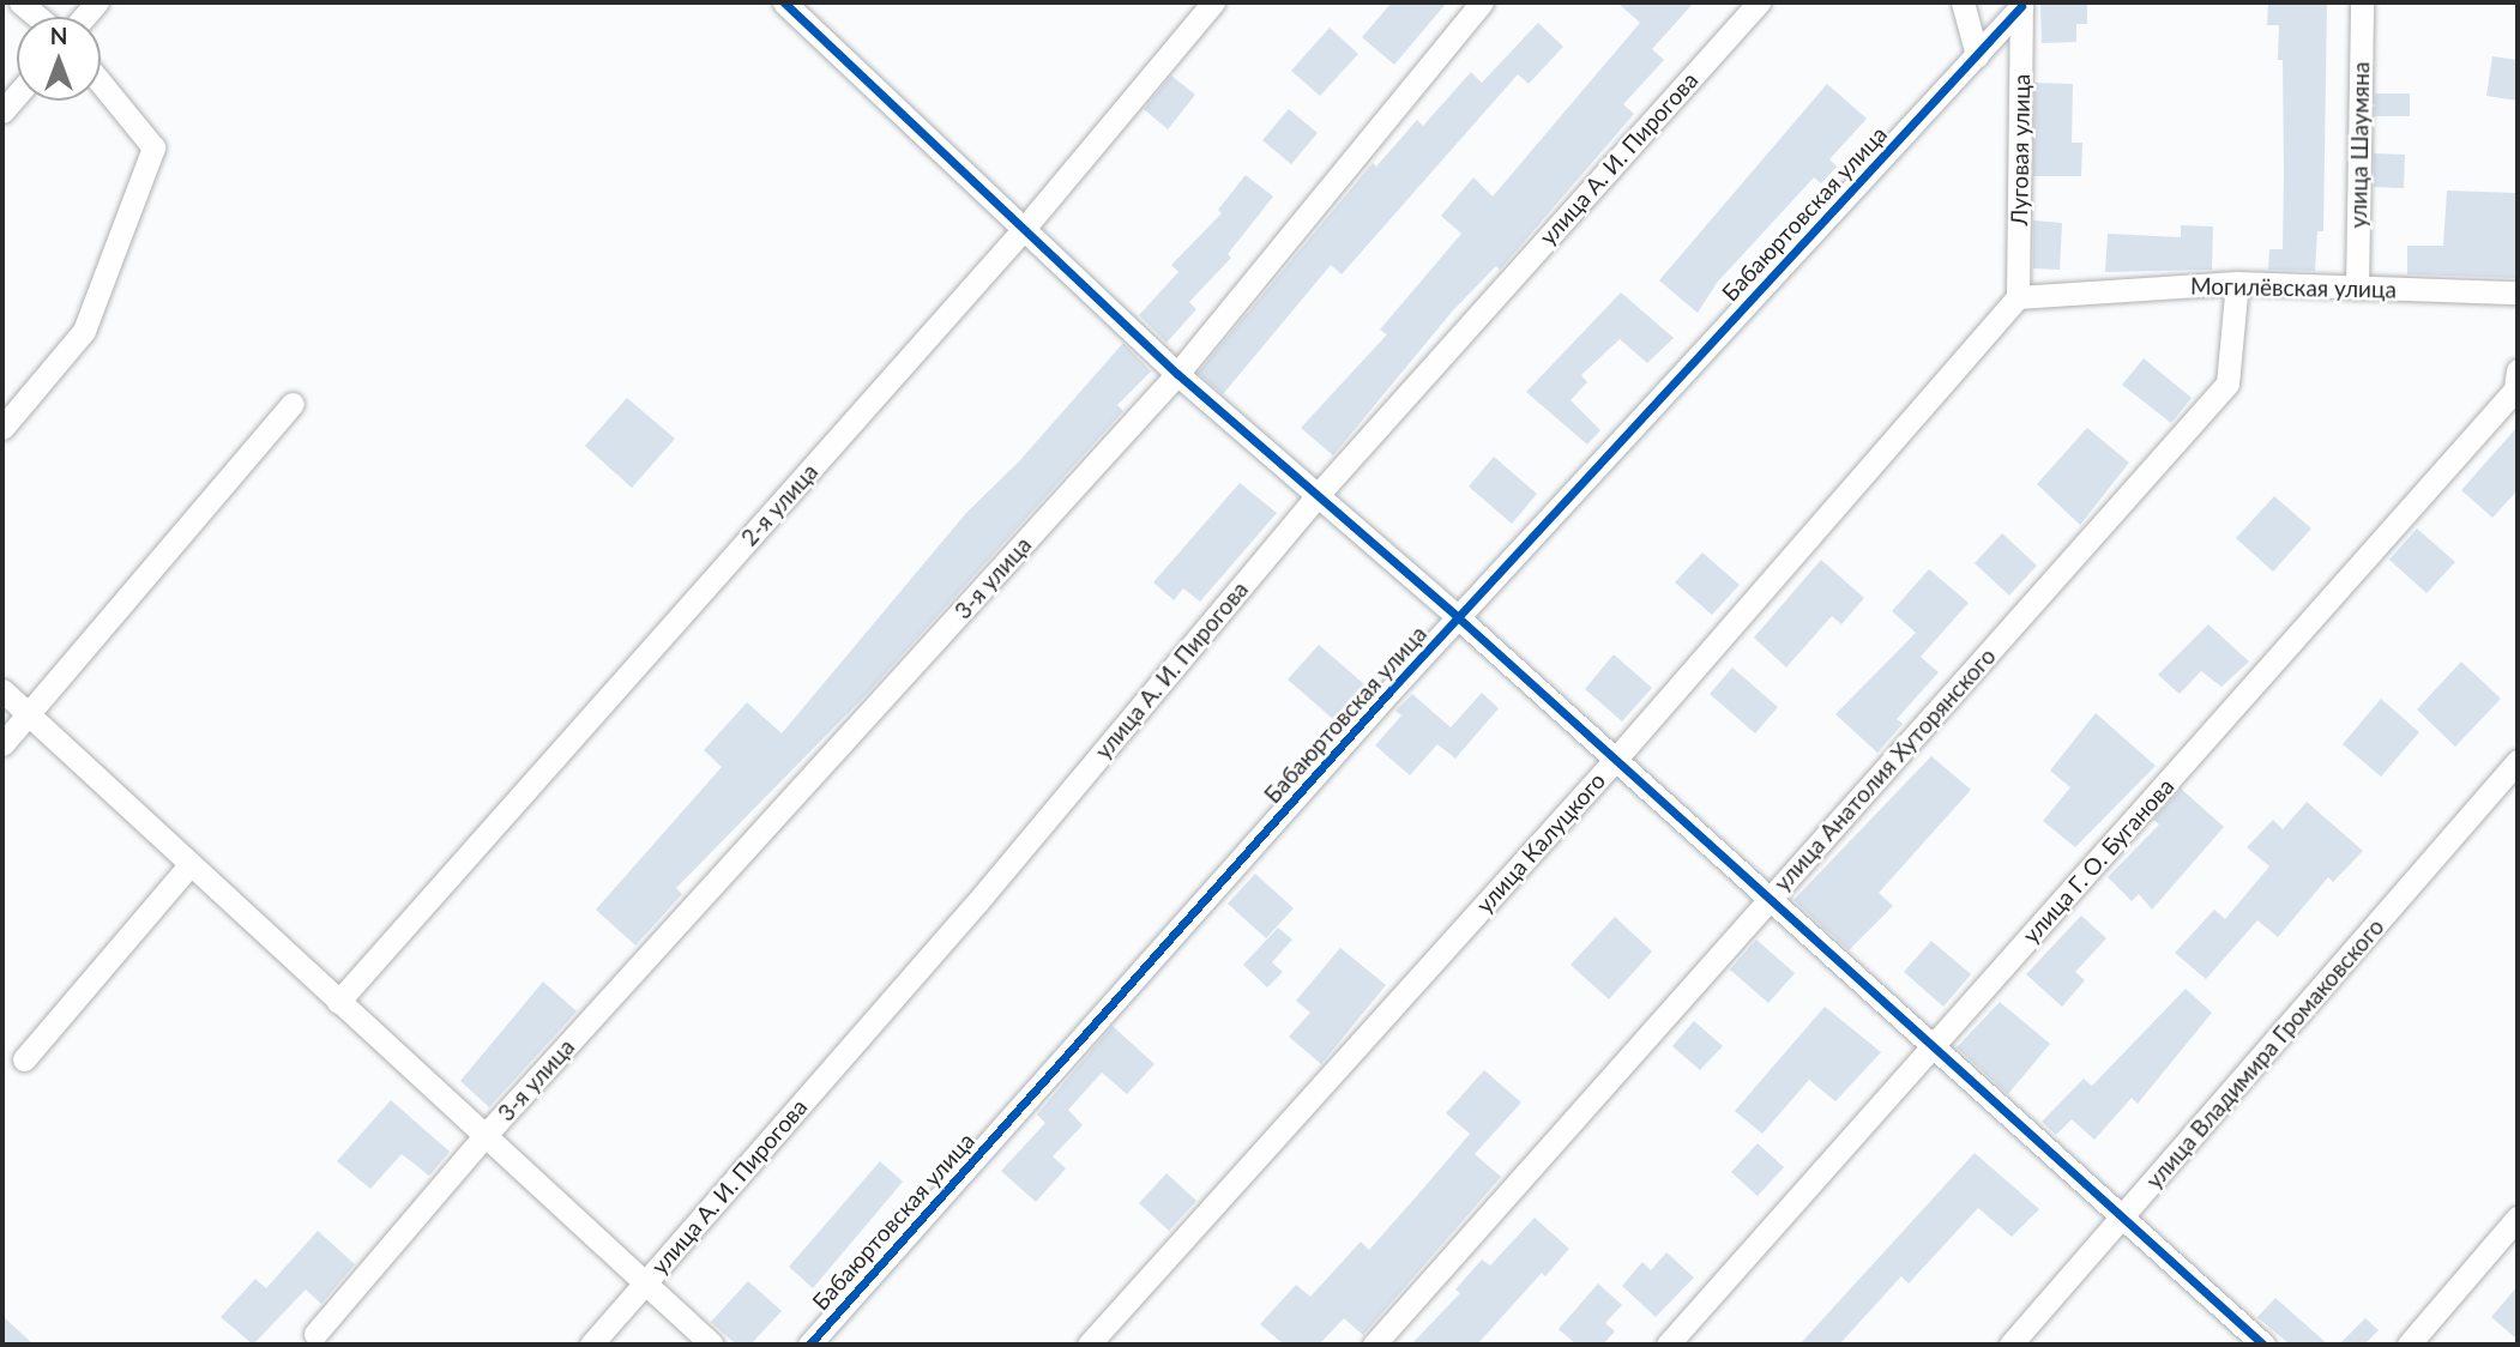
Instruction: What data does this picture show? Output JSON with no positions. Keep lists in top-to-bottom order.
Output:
{
  "streets": {
    "street": [
      "улица Шаумяна",
      "Луговая улица",
      "улица А. И. Пирогова",
      "Бабаюртовская улица",
      "Могилёвская улица",
      "2-я улица",
      "3-я улица",
      "улица Анатолия Хуторянского",
      "улица Калуцкого",
      "улица Г. О. Буганова",
      "улица Владимира Громаковского"
    ]
  },
  "crossings": [
    ["улица Шаумяна", "Могилёвская улица"],
    ["Луговая улица", "Бабаюртовская улица"],
    ["Луговая улица", "Могилёвская улица"],
    ["Луговая улица", "улица Калуцкого"],
    ["Могилёвская улица", "улица Анатолия Хуторянского"],
    ["Могилёвская улица", "улица Калуцкого"]
  ],
  "north": "top"
}
